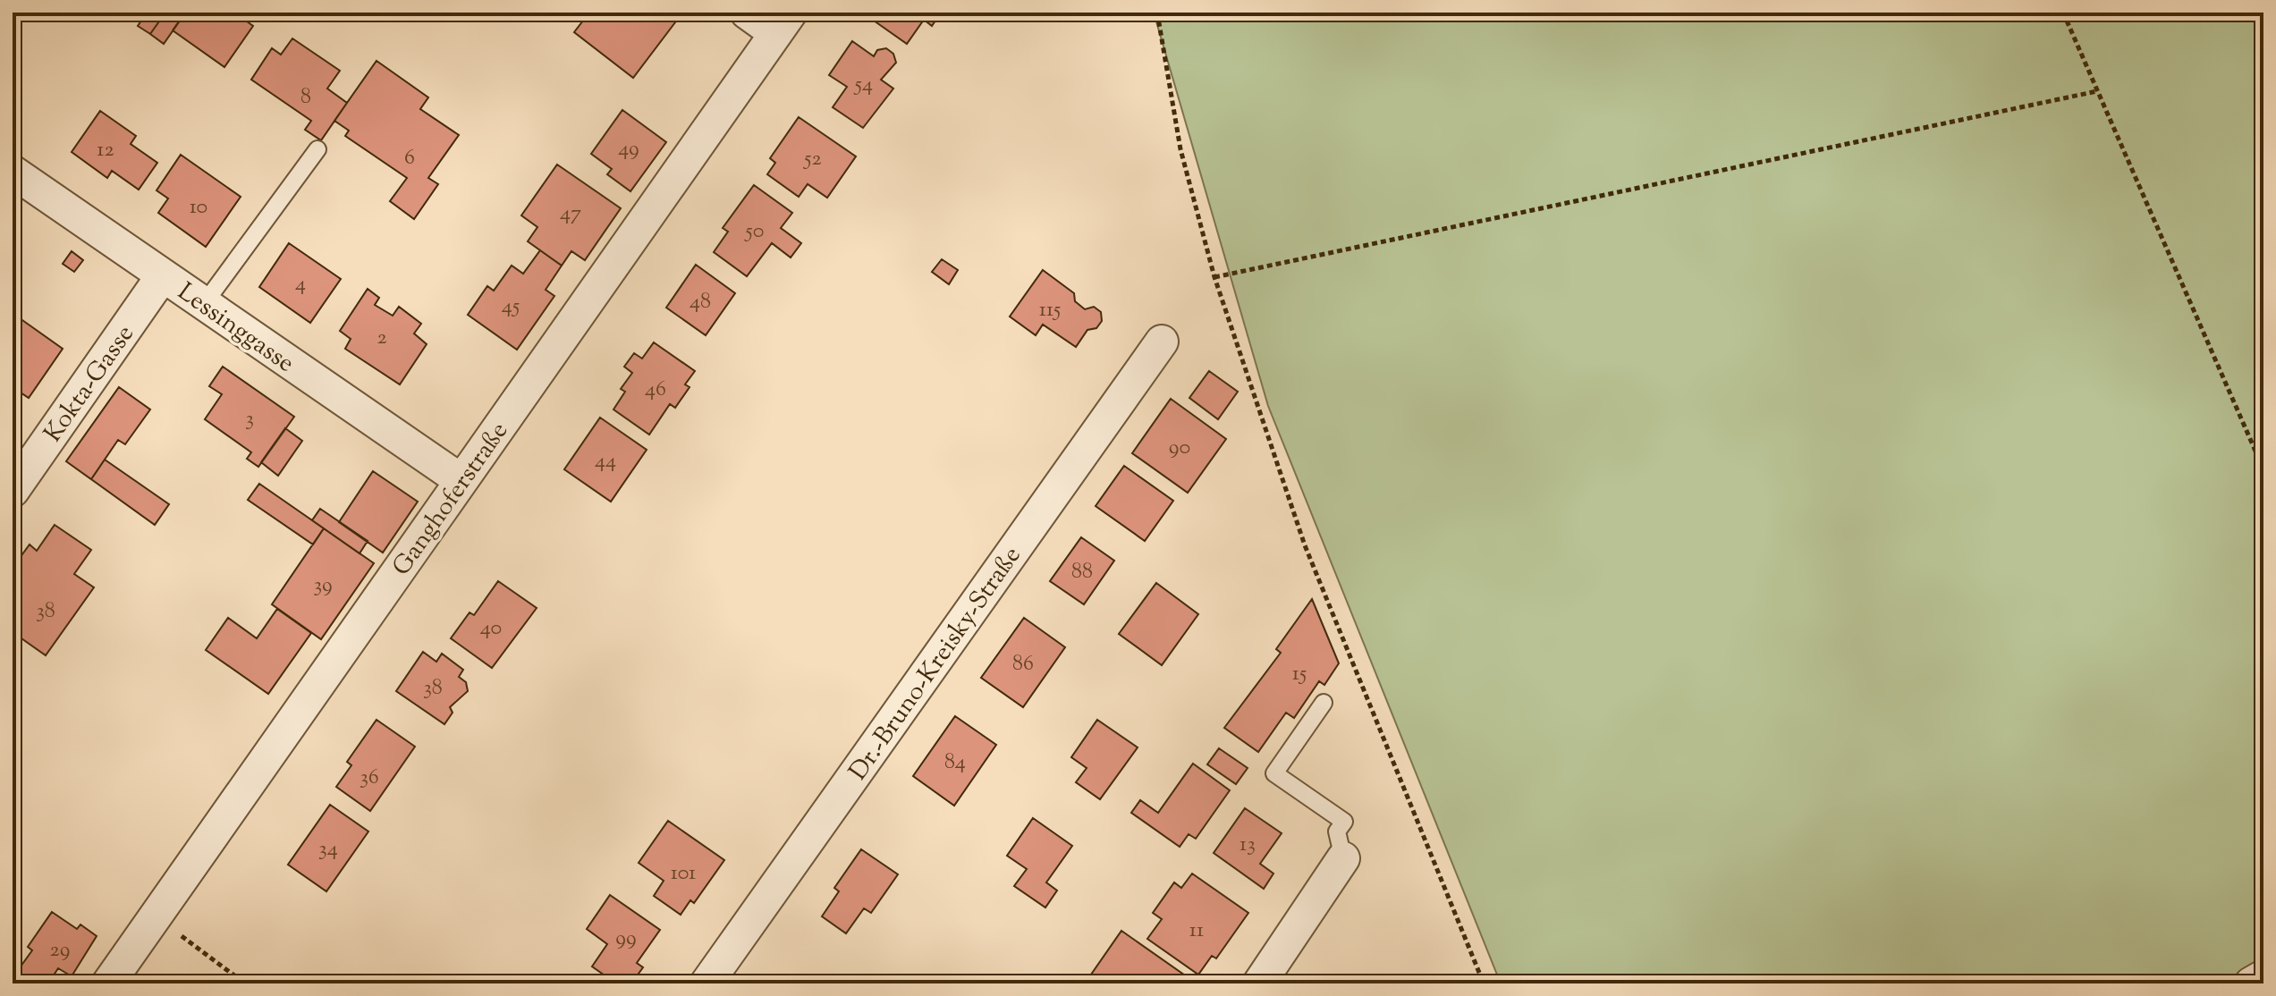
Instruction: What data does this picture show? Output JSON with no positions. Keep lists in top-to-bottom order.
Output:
{
  "streets": {
    "street": [
      "Lessinggasse",
      "Kokta-Gasse",
      "Ganghoferstraße",
      "Dr.-Bruno-Kreisky-Straße"
    ]
  },
  "crossings": [
    ["Lessinggasse", "Kokta-Gasse"],
    ["Lessinggasse", "Ganghoferstraße"]
  ],
  "house_numbers": [
    "54",
    "8",
    "49",
    "12",
    "6",
    "52",
    "10",
    "47",
    "50",
    "4",
    "48",
    "45",
    "115",
    "2",
    "46",
    "3",
    "90",
    "44",
    "88",
    "39",
    "38",
    "40",
    "86",
    "15",
    "38",
    "84",
    "36",
    "13",
    "34",
    "101",
    "11",
    "99",
    "29"
  ]
}
